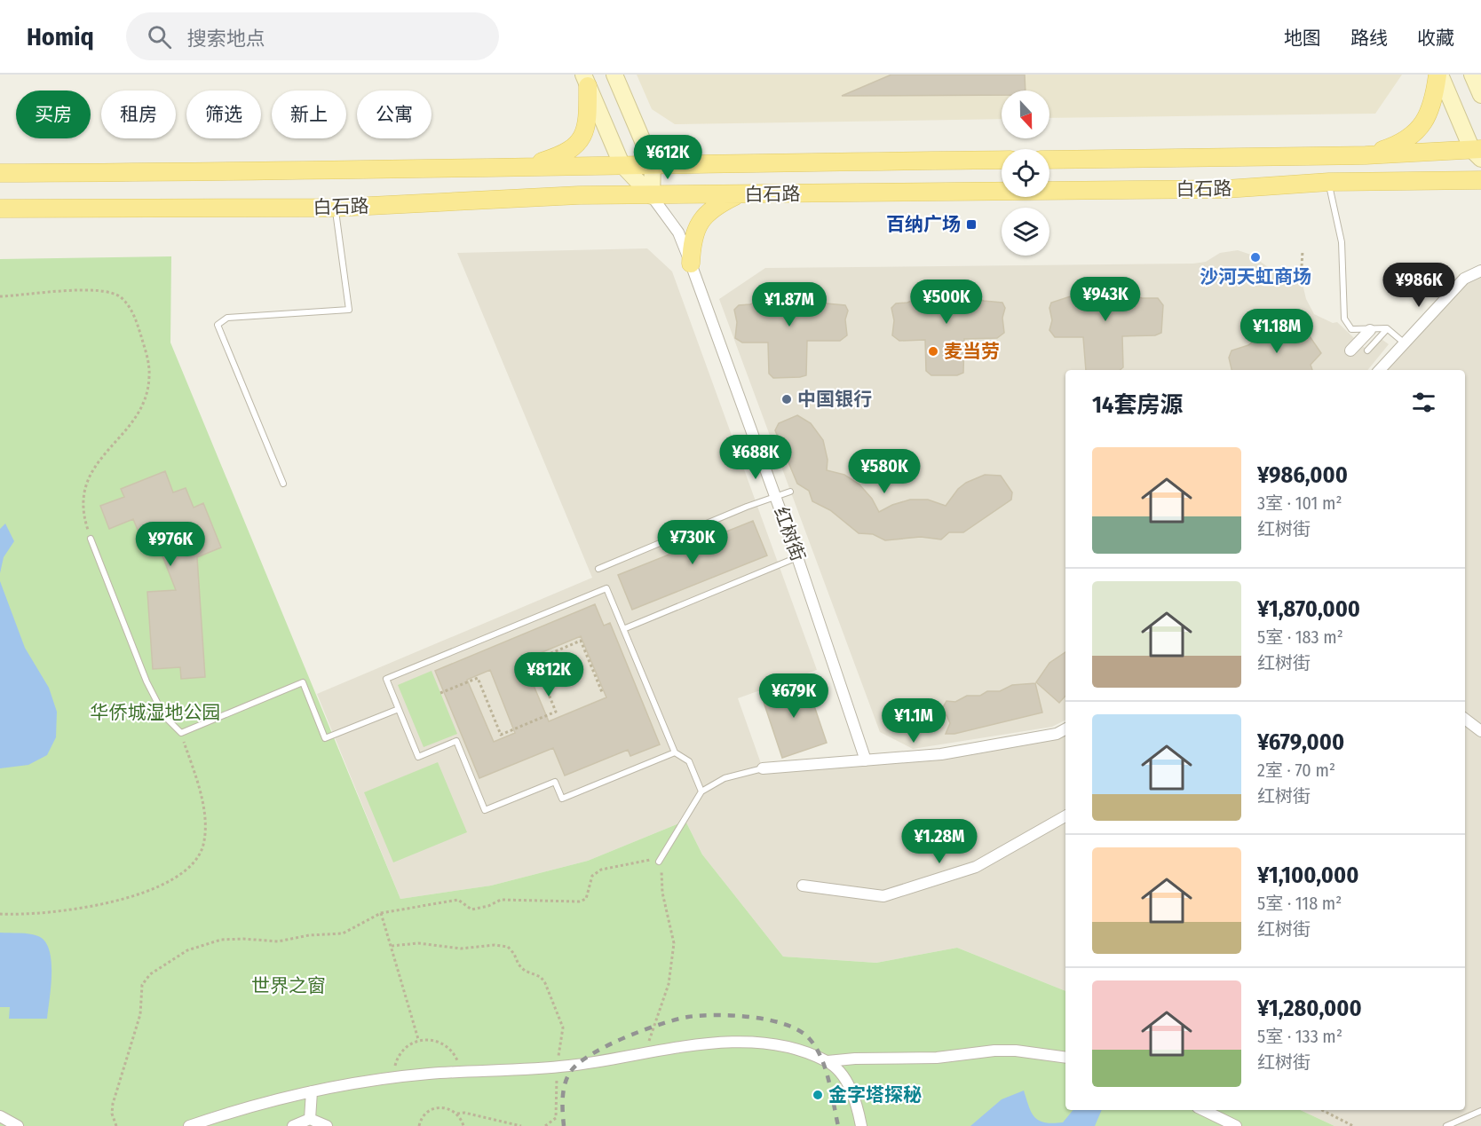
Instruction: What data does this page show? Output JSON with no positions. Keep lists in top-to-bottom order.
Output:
{
  "streets": {
    "main road": ["白石路"],
    "street": ["红树街"]
  },
  "crossings": [
    ["白石路", "红树街"]
  ],
  "parks": ["华侨城湿地公园", "世界之窗"],
  "places": {
    "transit": ["百纳广场"],
    "other": [
      "沙河天虹商场",
      "麦当劳",
      "中国银行",
      "金字塔探秘"
    ]
  },
  "north": "bottom",
  "page": {
    "header": "Homiq",
    "search": "搜索地点",
    "nav": ["地图", "路线", "收藏"],
    "chip": [
      "买房",
      "租房",
      "筛选",
      "新上",
      "公寓"
    ],
    "price": [
      "¥612K",
      "¥986K",
      "¥943K",
      "¥500K",
      "¥1.87M",
      "¥1.18M",
      "¥688K",
      "¥580K",
      "¥730K",
      "¥976K",
      "¥812K",
      "¥679K",
      "¥1.1M",
      "¥1.28M"
    ],
    "heading": "14套房源",
    "list": [
      {
        "name": "¥986,000",
        "note": "3室 · 101 m² · 红树街"
      },
      {
        "name": "¥1,870,000",
        "note": "5室 · 183 m² · 红树街"
      },
      {
        "name": "¥679,000",
        "note": "2室 · 70 m² · 红树街"
      },
      {
        "name": "¥1,100,000",
        "note": "5室 · 118 m² · 红树街"
      },
      {
        "name": "¥1,280,000",
        "note": "5室 · 133 m² · 红树街"
      }
    ]
  }
}
